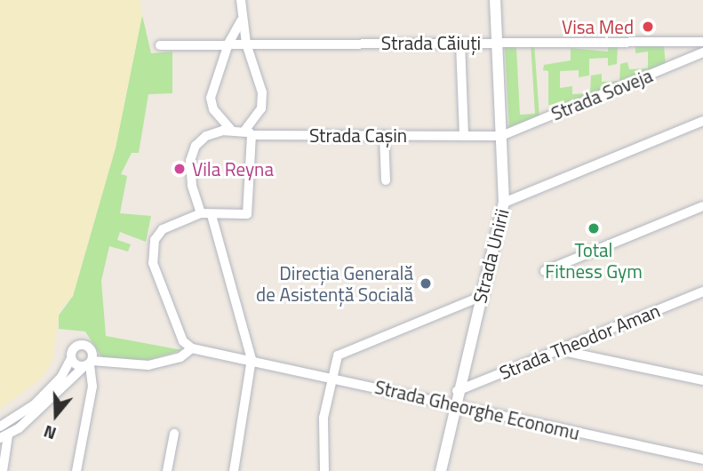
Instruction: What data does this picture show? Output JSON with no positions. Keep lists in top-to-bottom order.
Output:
{
  "streets": {
    "street": [
      "Strada Căiuți",
      "Strada Soveja",
      "Strada Cașin",
      "Strada Unirii",
      "Strada Theodor Aman",
      "Strada Gheorghe Economu"
    ]
  },
  "crossings": [
    ["Strada Căiuți", "Strada Unirii"],
    ["Strada Soveja", "Strada Cașin"],
    ["Strada Soveja", "Strada Unirii"],
    ["Strada Cașin", "Strada Unirii"],
    ["Strada Unirii", "Strada Theodor Aman"],
    ["Strada Unirii", "Strada Gheorghe Economu"]
  ],
  "places": [
    "Visa Med",
    "Vila Reyna",
    "Total Fitness Gym",
    "Direcția Generală de Asistență Socială"
  ],
  "north": "bottom"
}
